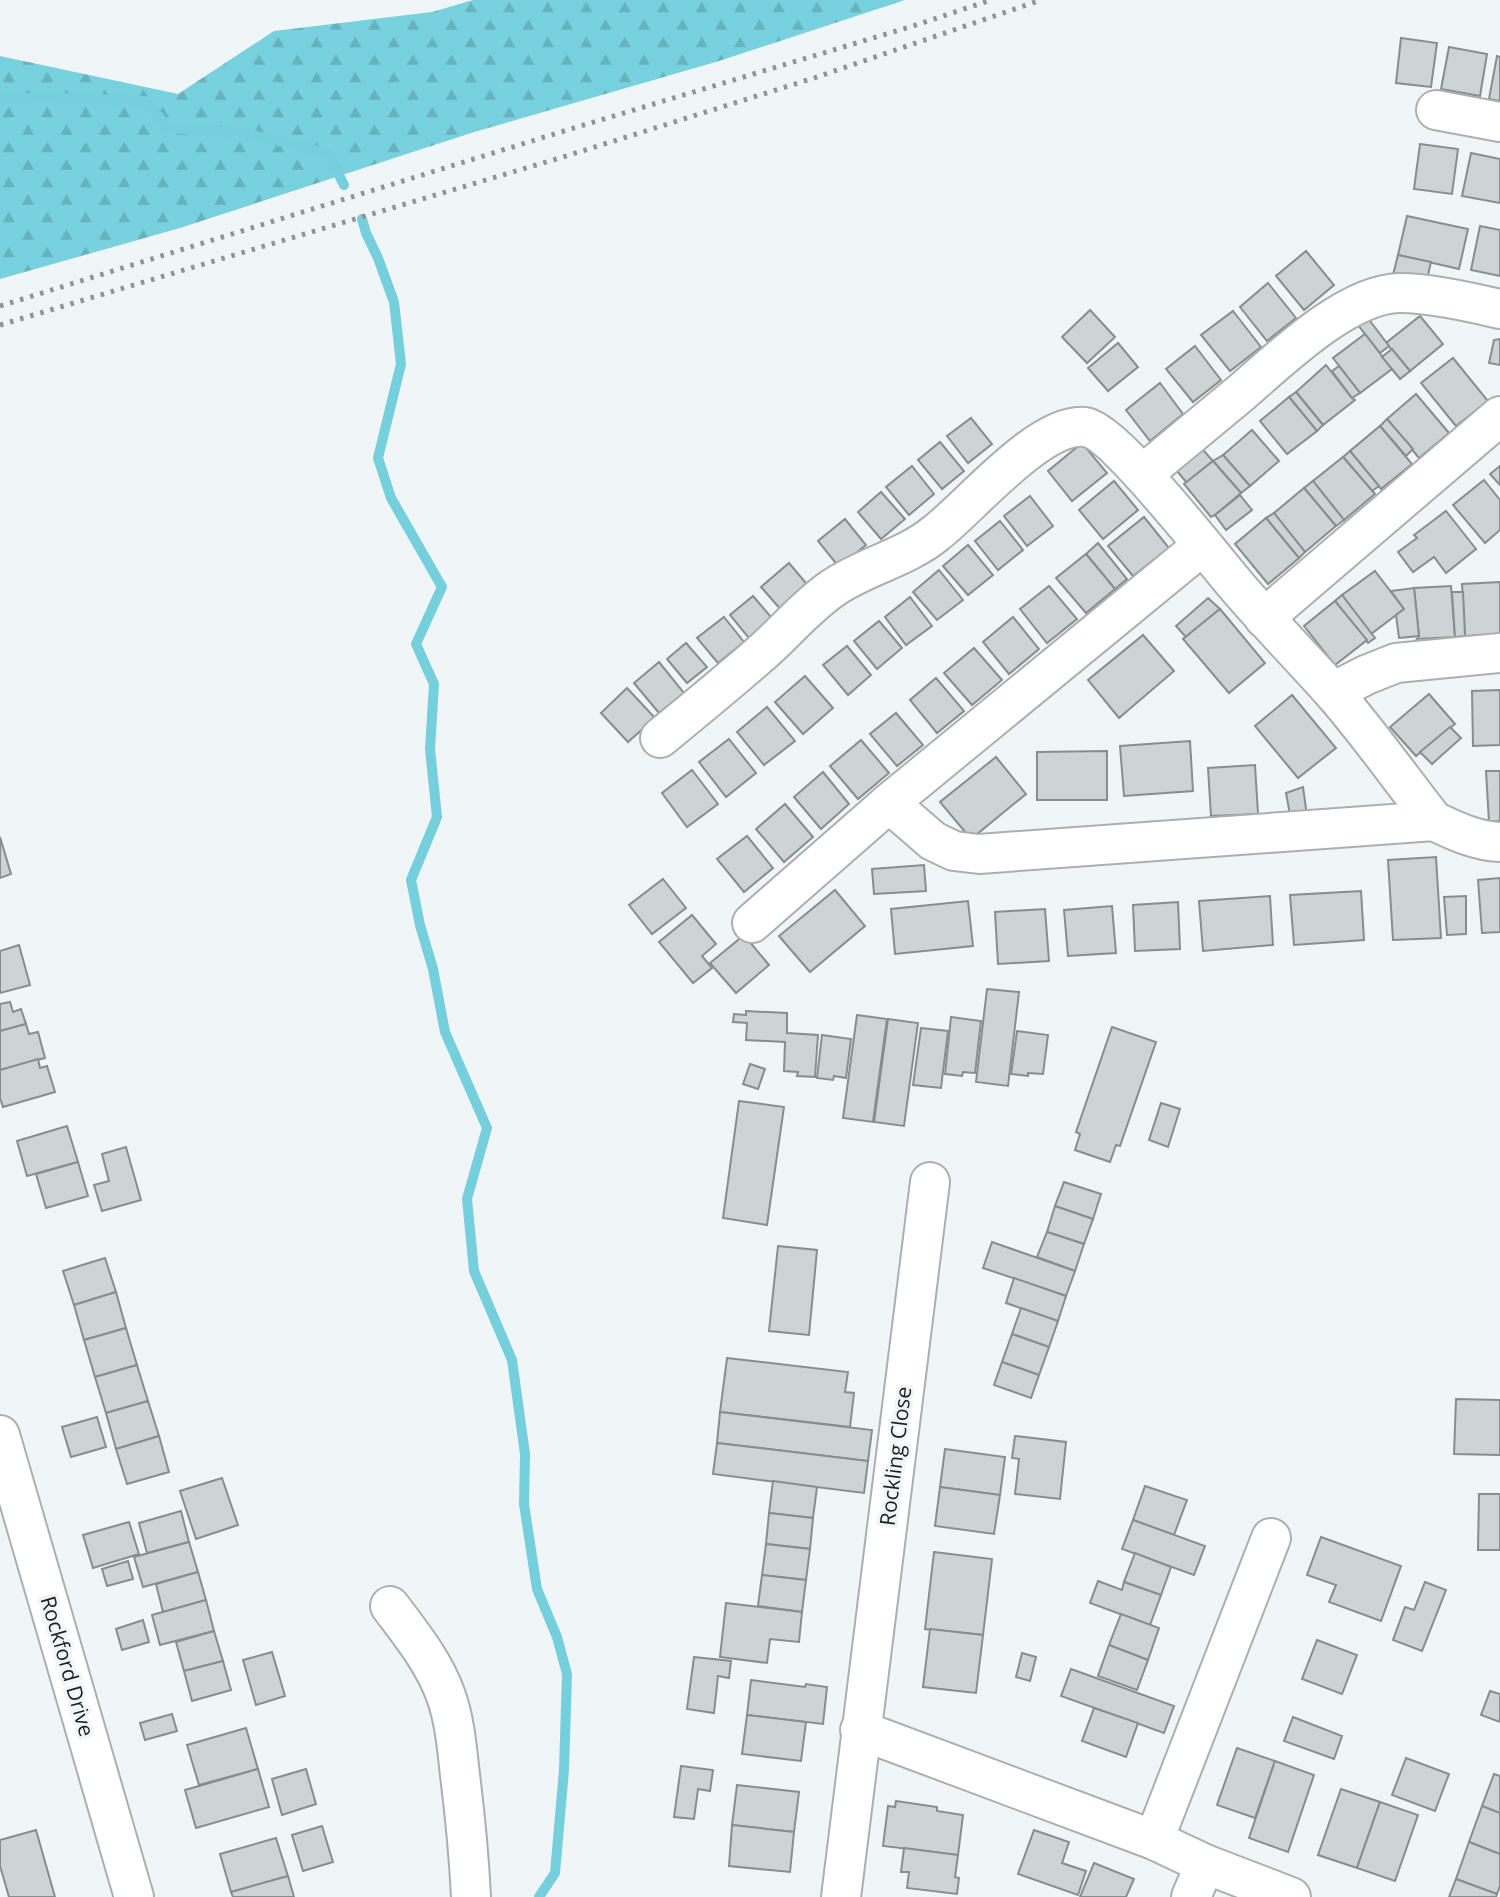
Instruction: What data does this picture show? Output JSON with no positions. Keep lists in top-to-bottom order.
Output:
{
  "streets": {
    "street": ["Rockling Close", "Rockford Drive"]
  }
}
